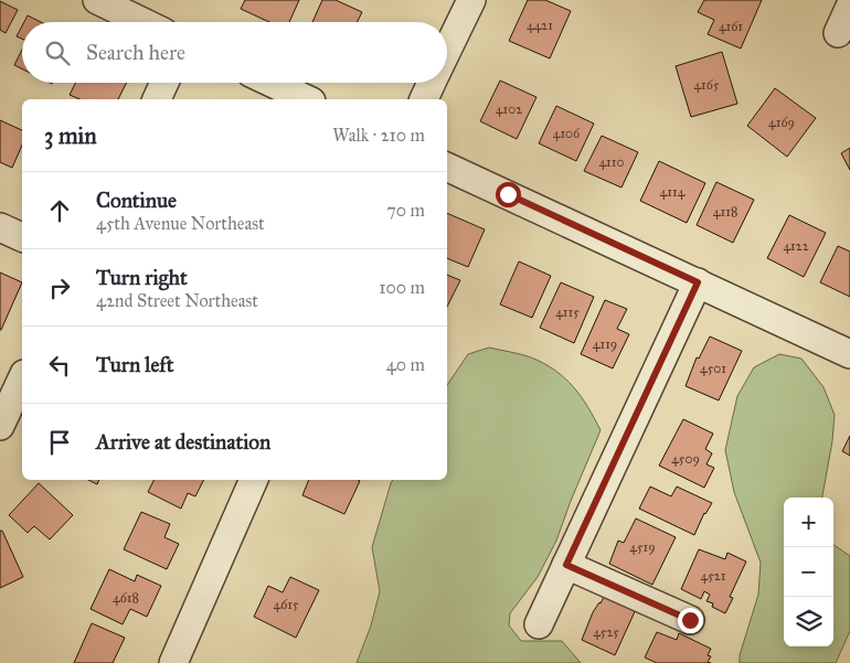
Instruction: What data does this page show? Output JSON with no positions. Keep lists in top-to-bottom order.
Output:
{
  "house_numbers": [
    "4421",
    "4161",
    "4165",
    "4102",
    "4169",
    "4106",
    "4110",
    "4114",
    "4118",
    "4122",
    "4115",
    "4119",
    "4501",
    "4509",
    "4519",
    "4521",
    "4618",
    "4615",
    "4525"
  ],
  "page": {
    "search": "Search here",
    "heading": ["3 min", "Walk · 210 m"],
    "list": [
      ["Continue", "45th Avenue Northeast", "70 m"],
      ["Turn right", "42nd Street Northeast", "100 m"],
      ["Turn left", "40 m"],
      "Arrive at destination"
    ],
    "map_buttons": ["+", "−"]
  }
}
